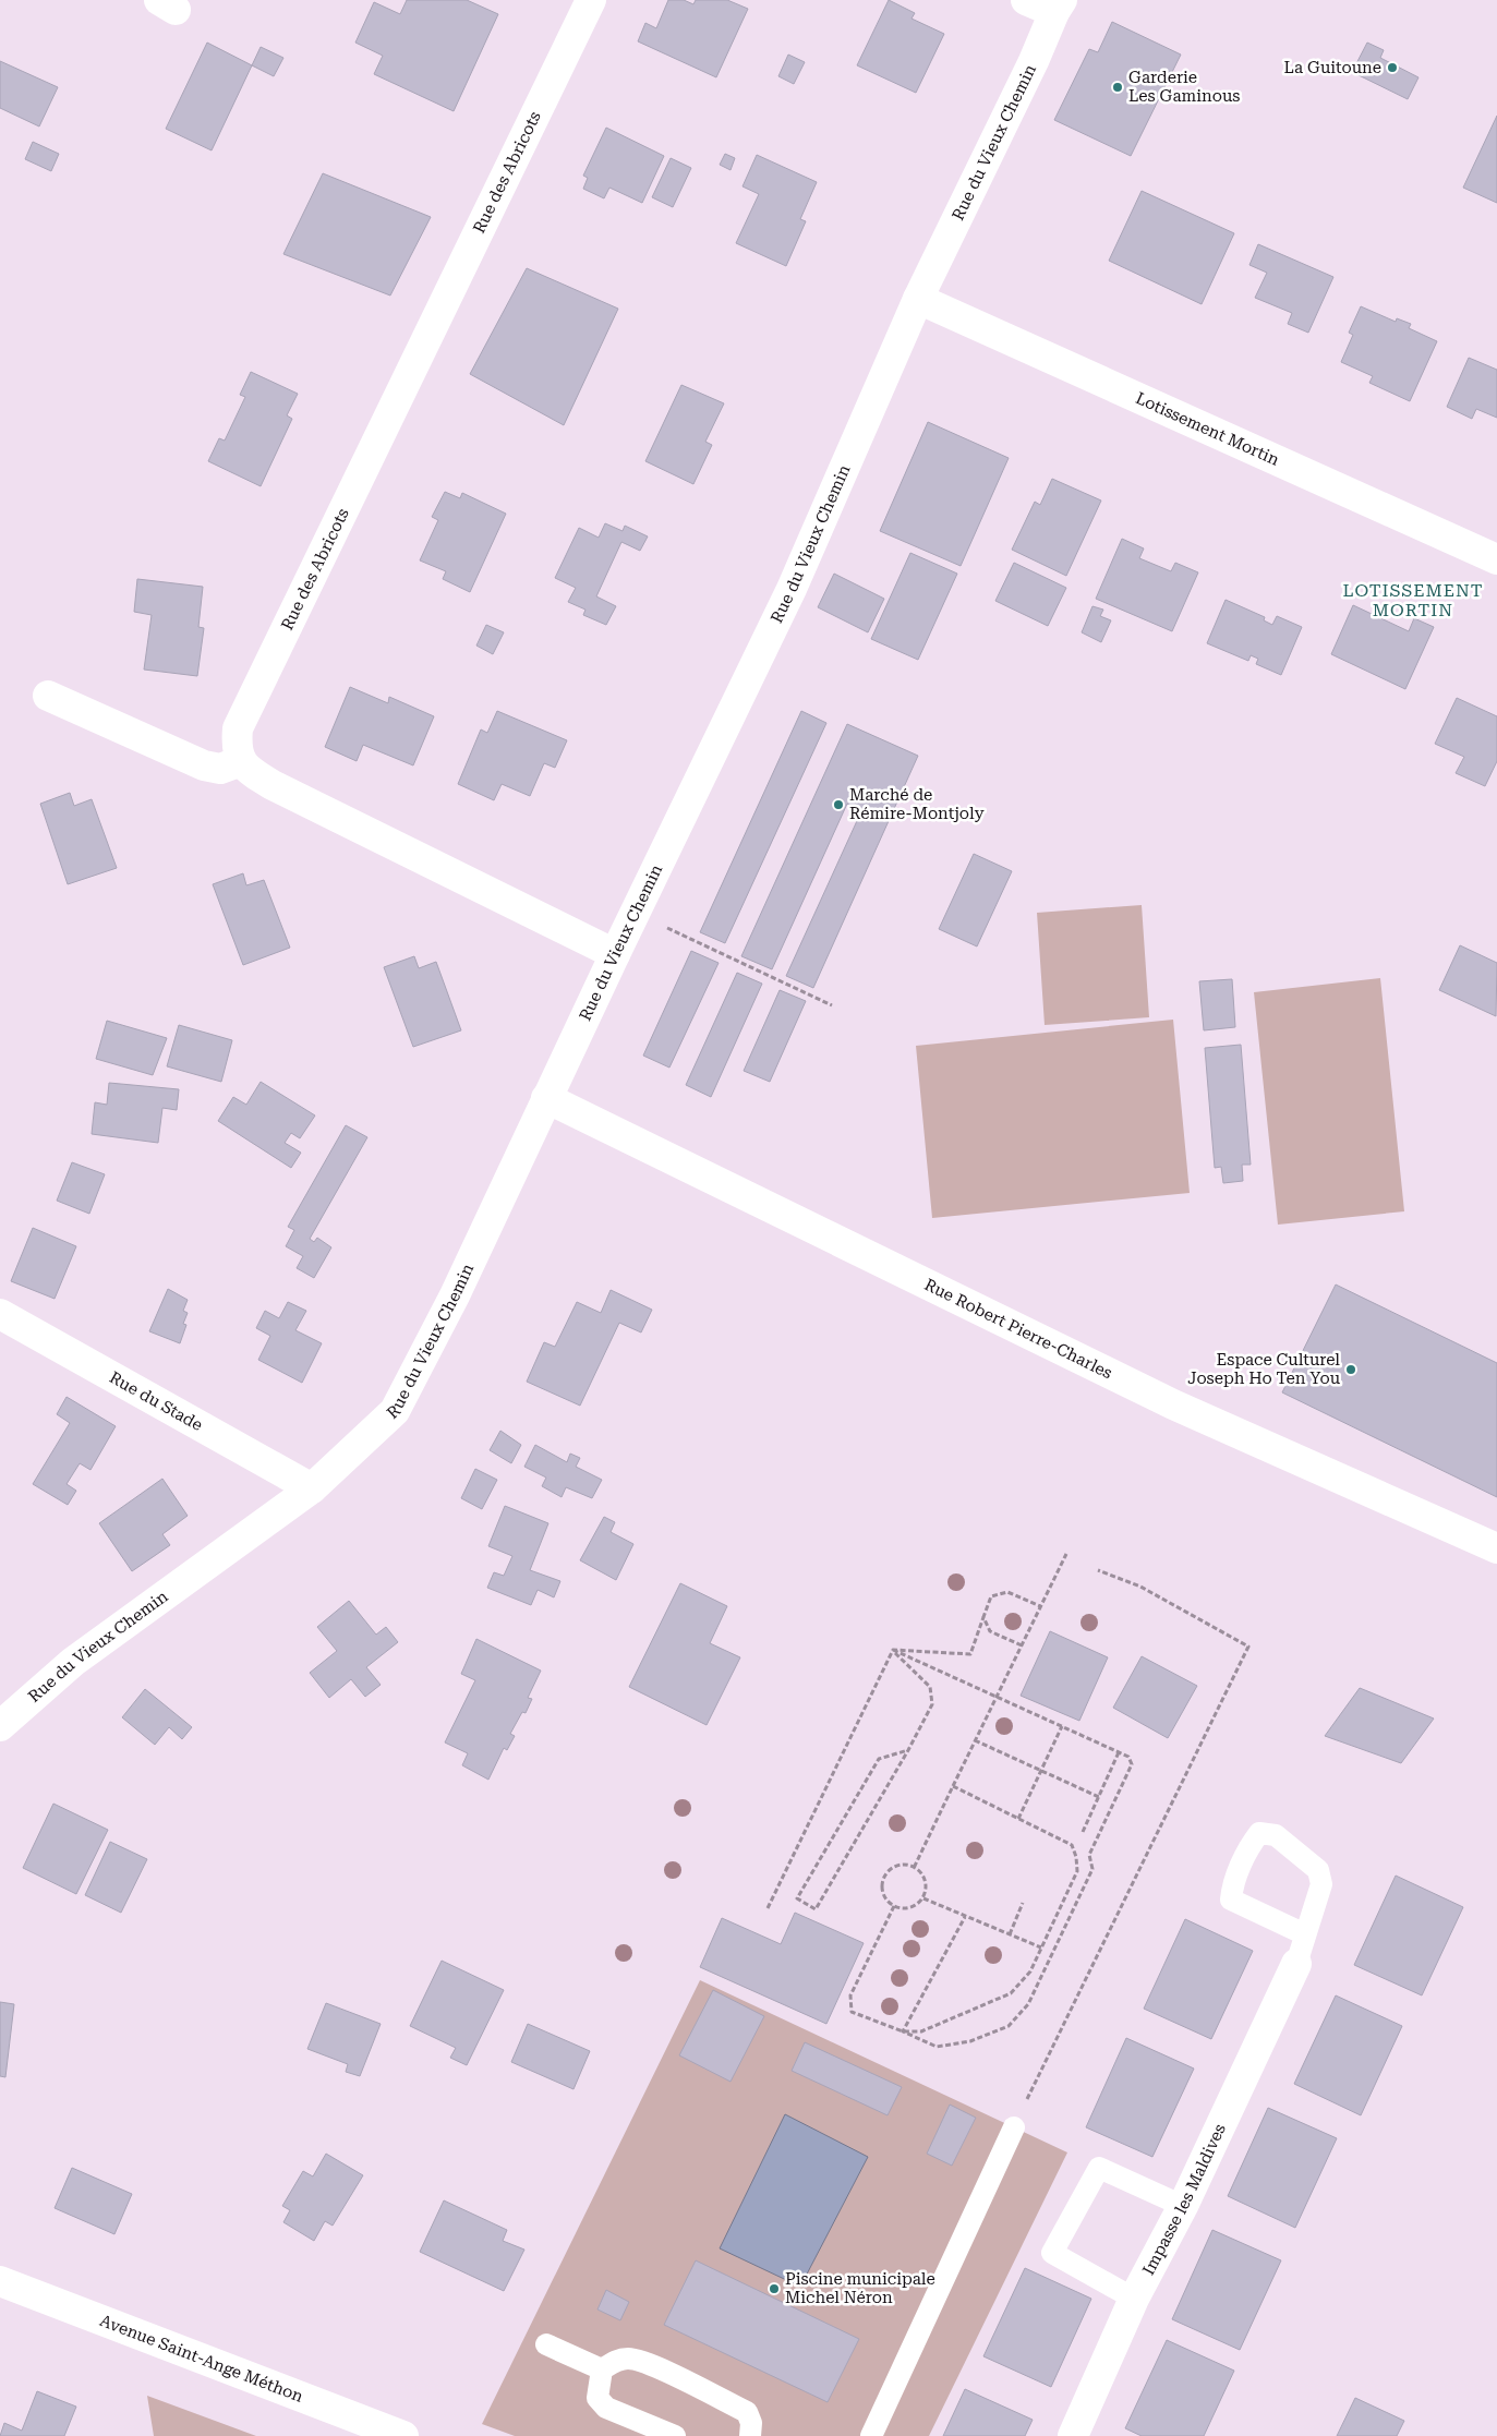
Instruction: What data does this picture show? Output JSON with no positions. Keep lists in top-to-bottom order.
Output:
{
  "streets": {
    "street": [
      "Rue du Vieux Chemin",
      "Rue des Abricots",
      "Lotissement Mortin",
      "Rue Robert Pierre-Charles",
      "Rue du Stade",
      "Impasse les Maldives",
      "Avenue Saint-Ange Méthon"
    ]
  },
  "crossings": [
    ["Rue du Vieux Chemin", "Lotissement Mortin"],
    ["Rue du Vieux Chemin", "Rue Robert Pierre-Charles"],
    ["Rue du Vieux Chemin", "Rue du Stade"]
  ],
  "districts": ["LOTISSEMENT MORTIN"],
  "places": [
    "La Guitoune",
    "Garderie Les Gaminous",
    "Marché de Rémire-Montjoly",
    "Espace Culturel Joseph Ho Ten You",
    "Piscine municipale Michel Néron"
  ]
}
